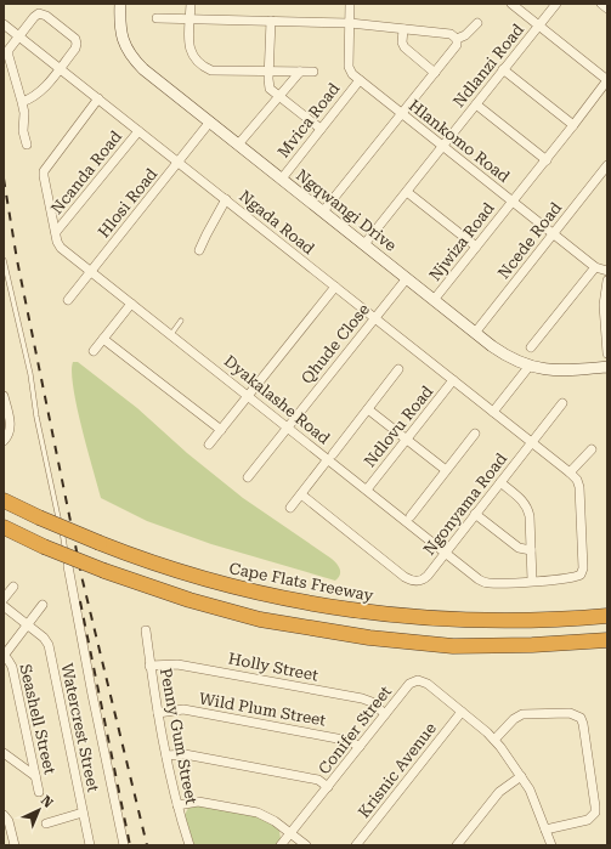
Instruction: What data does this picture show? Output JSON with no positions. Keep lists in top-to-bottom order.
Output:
{
  "streets": {
    "highway": ["Cape Flats Freeway"],
    "street": [
      "Ndlanzi Road",
      "Mvica Road",
      "Hlankomo Road",
      "Ncanda Road",
      "Hlosi Road",
      "Ngqwangi Drive",
      "Ngada Road",
      "Ncede Road",
      "Njwiza Road",
      "Qhude Close",
      "Dyakalashe Road",
      "Ndlovu Road",
      "Ngonyama Road",
      "Holly Street",
      "Wild Plum Street",
      "Seashell Street",
      "Watercrest Street",
      "Conifer Street",
      "Penny Gum Street",
      "Krisnic Avenue"
    ]
  },
  "crossings": [
    ["Ndlanzi Road", "Hlankomo Road"],
    ["Ndlanzi Road", "Ngqwangi Drive"],
    ["Mvica Road", "Hlankomo Road"],
    ["Mvica Road", "Ngqwangi Drive"],
    ["Hlankomo Road", "Ncede Road"],
    ["Hlankomo Road", "Njwiza Road"],
    ["Ncanda Road", "Ngada Road"],
    ["Ncanda Road", "Dyakalashe Road"],
    ["Hlosi Road", "Ngqwangi Drive"],
    ["Hlosi Road", "Ngada Road"],
    ["Hlosi Road", "Dyakalashe Road"],
    ["Ngqwangi Drive", "Ncede Road"],
    ["Ngqwangi Drive", "Njwiza Road"],
    ["Ngqwangi Drive", "Qhude Close"],
    ["Ngada Road", "Qhude Close"],
    ["Ngada Road", "Dyakalashe Road"],
    ["Ngada Road", "Ndlovu Road"],
    ["Ngada Road", "Ngonyama Road"],
    ["Qhude Close", "Dyakalashe Road"],
    ["Dyakalashe Road", "Ndlovu Road"],
    ["Dyakalashe Road", "Ngonyama Road"],
    ["Holly Street", "Conifer Street"],
    ["Holly Street", "Penny Gum Street"],
    ["Wild Plum Street", "Conifer Street"],
    ["Wild Plum Street", "Penny Gum Street"],
    ["Conifer Street", "Krisnic Avenue"]
  ],
  "north": "top right"
}
